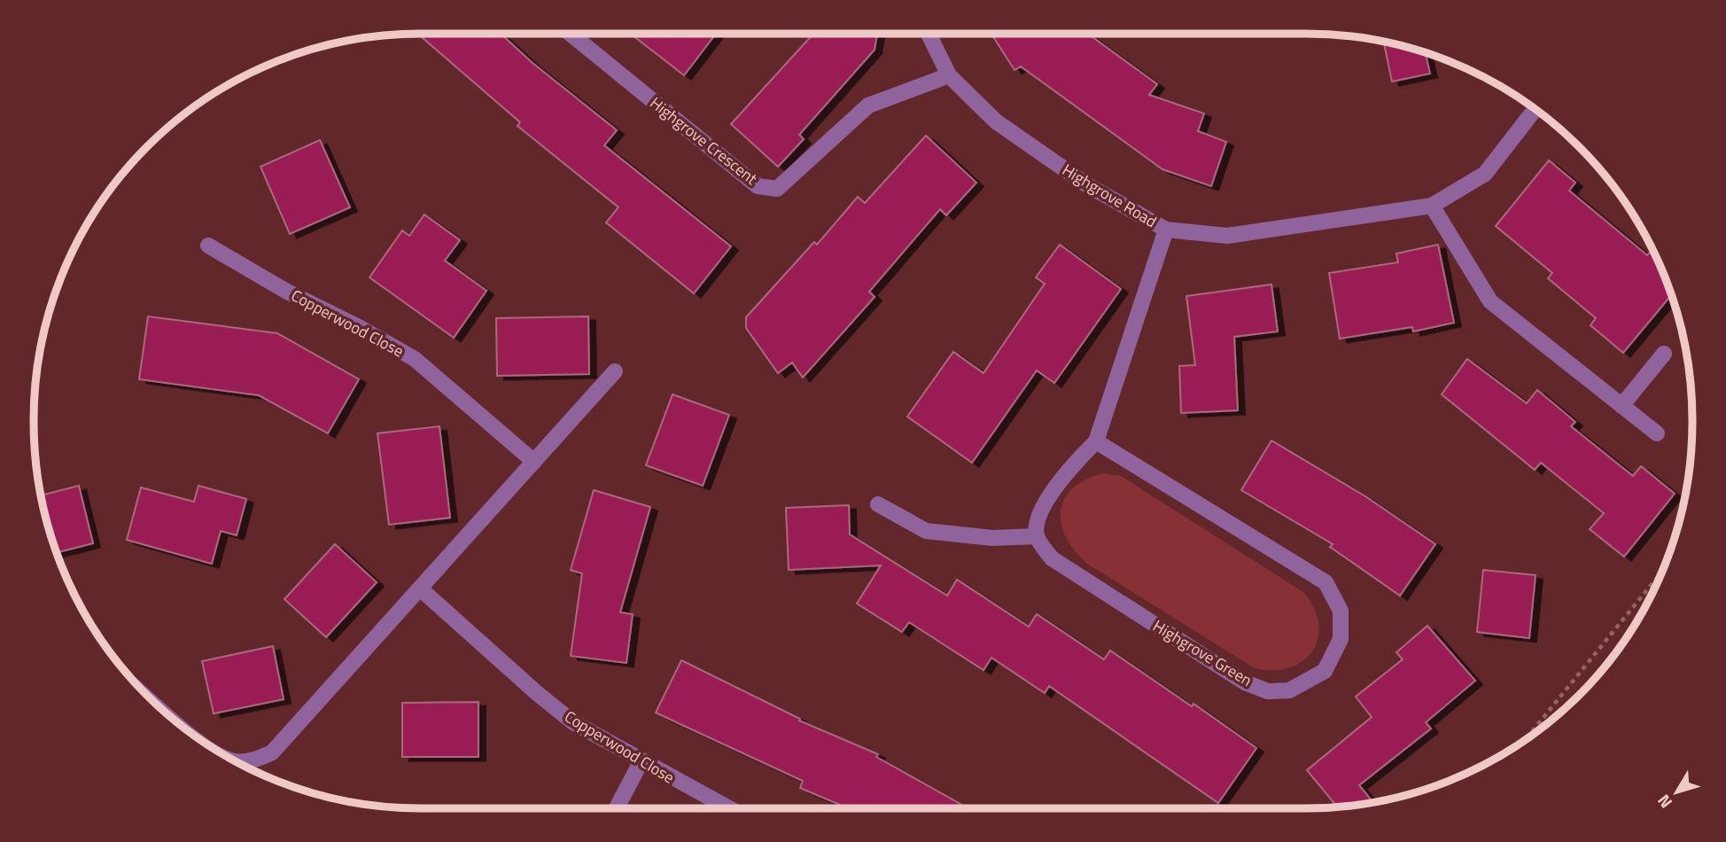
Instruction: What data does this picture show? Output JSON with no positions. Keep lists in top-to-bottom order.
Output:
{
  "streets": {
    "street": [
      "Highgrove Crescent",
      "Highgrove Road",
      "Copperwood Close",
      "Highgrove Green"
    ]
  },
  "crossings": [
    ["Highgrove Crescent", "Highgrove Road"]
  ],
  "north": "bottom left"
}
